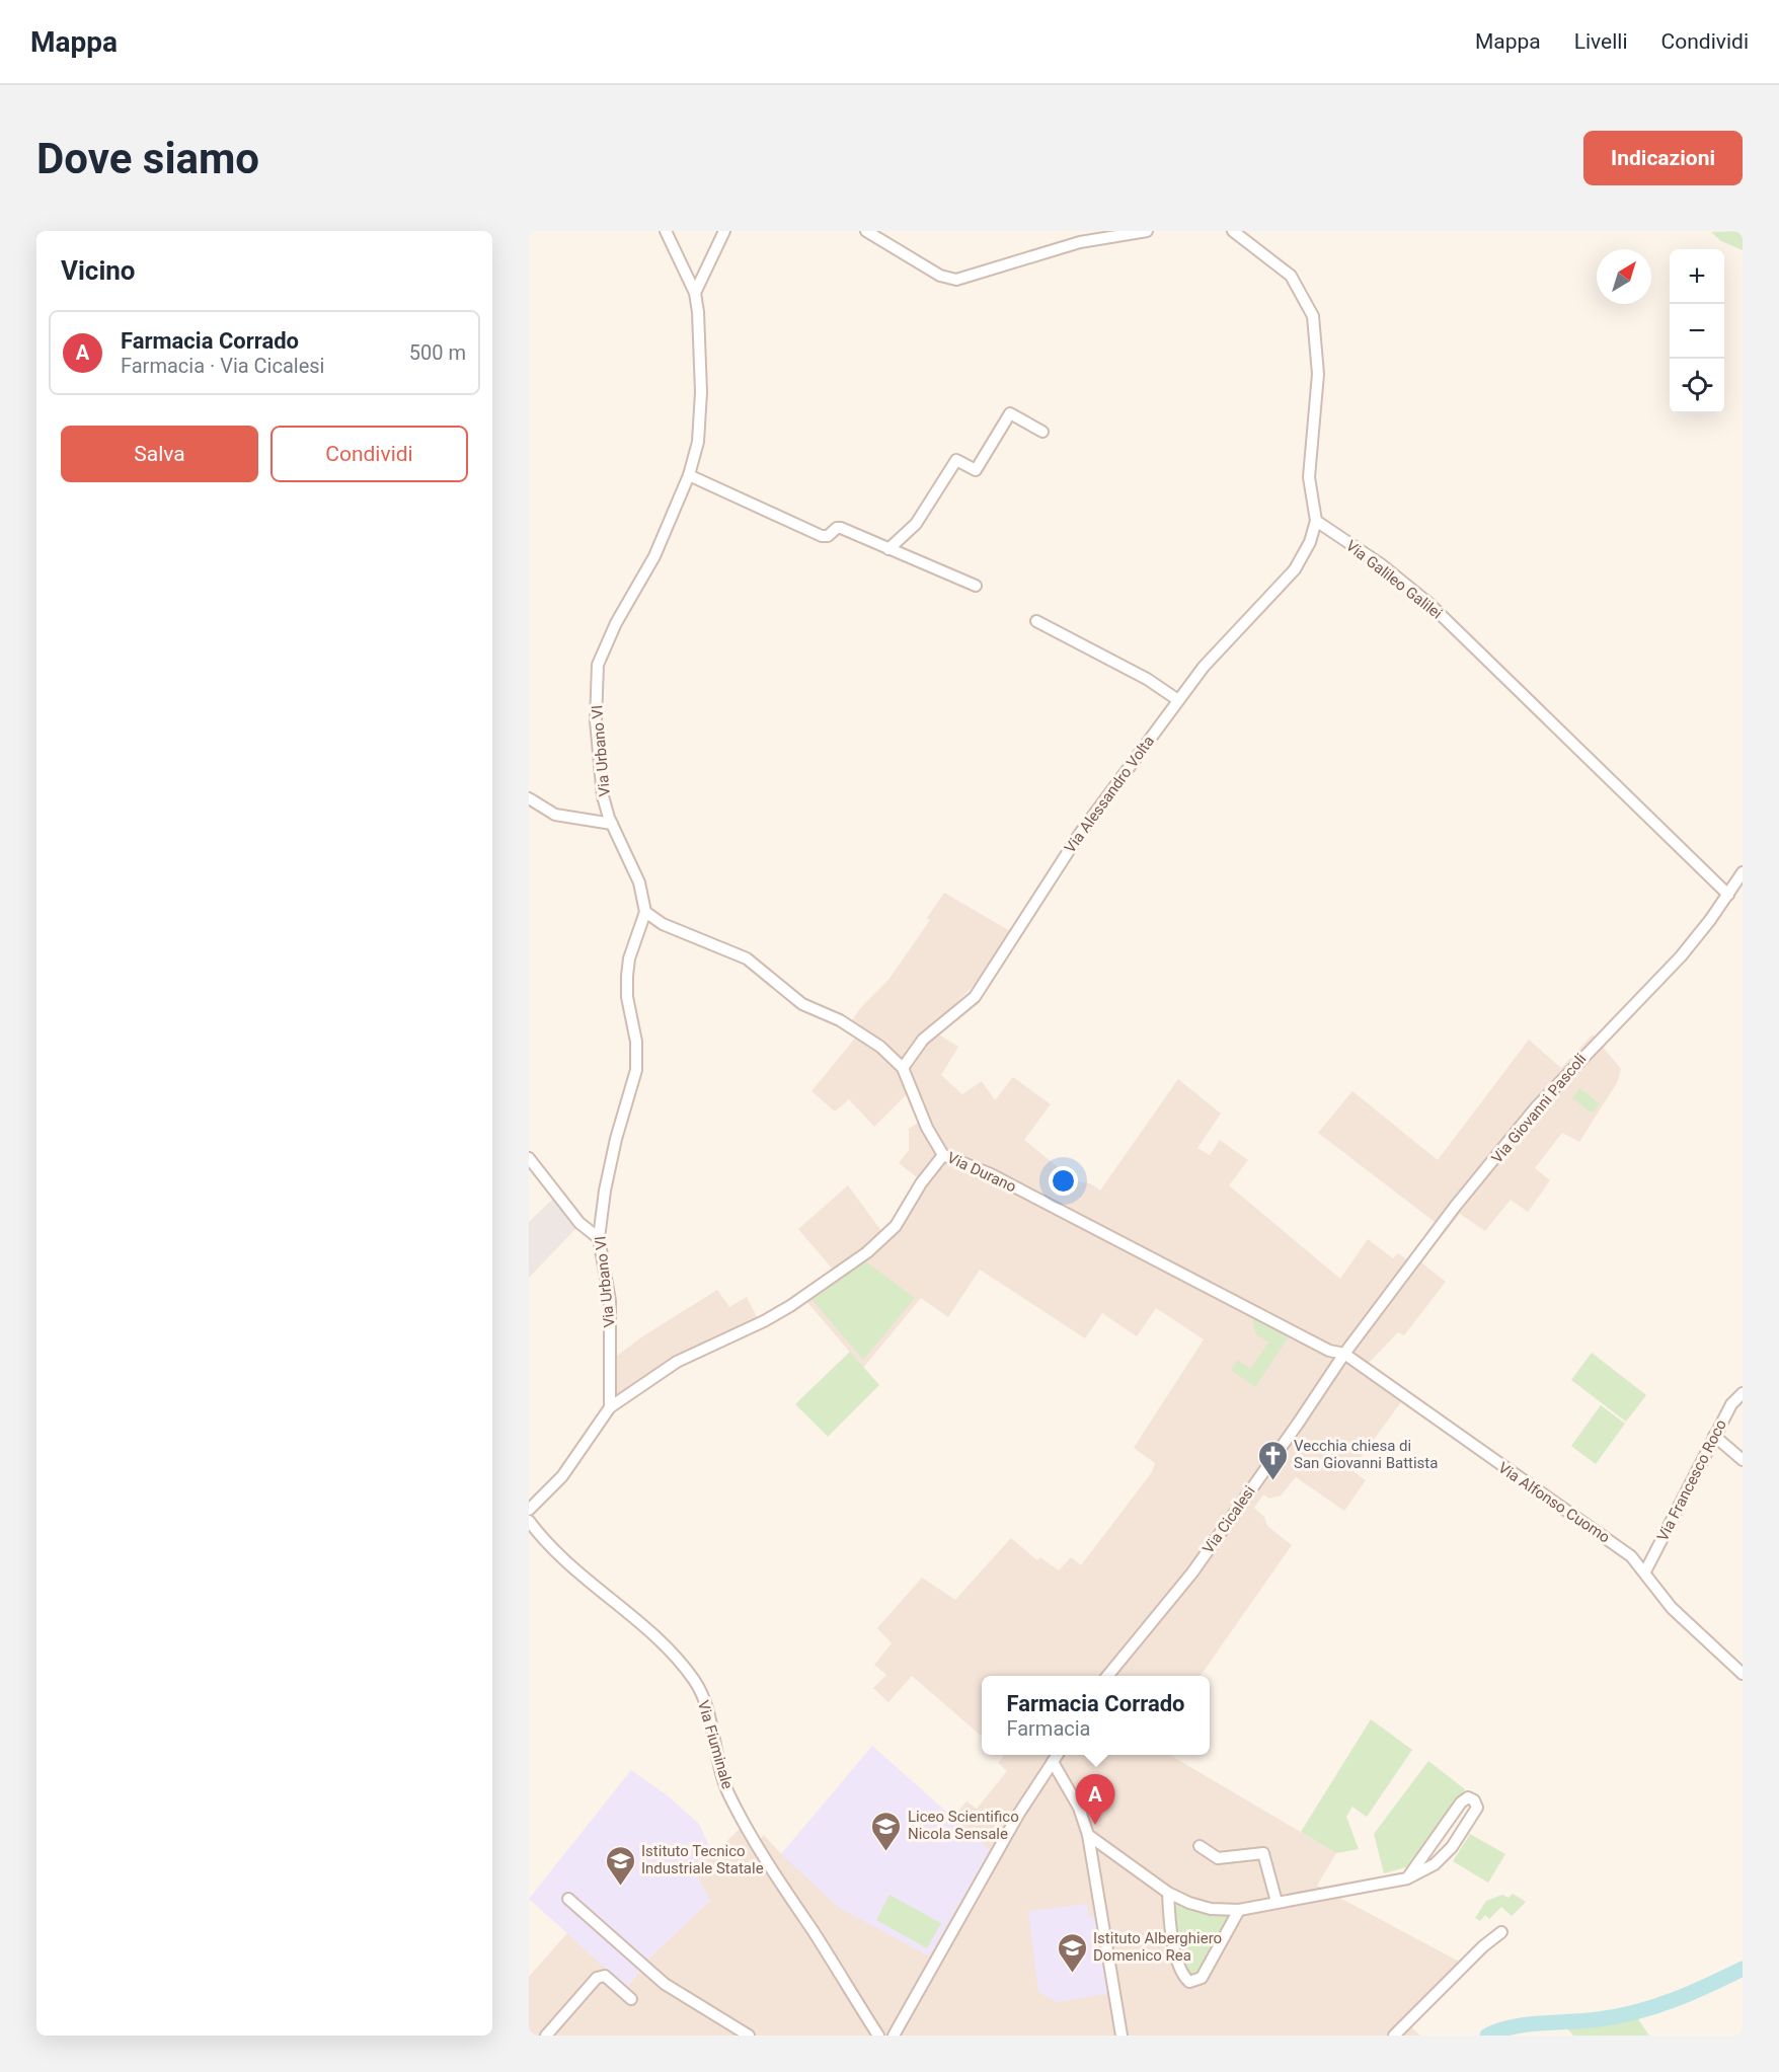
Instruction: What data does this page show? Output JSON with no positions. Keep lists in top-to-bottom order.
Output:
{
  "streets": {
    "street": [
      "Via Galileo Galilei",
      "Via Urbano VI",
      "Via Alessandro Volta",
      "Via Giovanni Pascoli",
      "Via Durano",
      "Via Francesco Roco",
      "Via Alfonso Cuomo",
      "Via Cicalesi",
      "Via Fiuminale"
    ]
  },
  "crossings": [
    ["Via Galileo Galilei", "Via Alessandro Volta"],
    ["Via Galileo Galilei", "Via Giovanni Pascoli"],
    ["Via Urbano VI", "Via Durano"],
    ["Via Alessandro Volta", "Via Durano"],
    ["Via Giovanni Pascoli", "Via Durano"],
    ["Via Giovanni Pascoli", "Via Alfonso Cuomo"],
    ["Via Giovanni Pascoli", "Via Cicalesi"],
    ["Via Durano", "Via Alfonso Cuomo"],
    ["Via Durano", "Via Cicalesi"],
    ["Via Francesco Roco", "Via Alfonso Cuomo"],
    ["Via Alfonso Cuomo", "Via Cicalesi"]
  ],
  "places": {
    "church": ["Vecchia chiesa di San Giovanni Battista"],
    "school or university": ["Liceo Scientifico Nicola Sensale", "Istituto Tecnico Industriale Statale", "Istituto Alberghiero Domenico Rea"]
  },
  "north": "top right",
  "page": {
    "header": "Mappa",
    "nav": ["Mappa", "Livelli", "Condividi"],
    "buttons": [
      "Indicazioni",
      ["Salva", "Condividi"]
    ],
    "title": "Dove siamo",
    "heading": "Vicino",
    "map_buttons": ["+", "−"],
    "list": [
      {
        "mark": "A",
        "name": "Farmacia Corrado",
        "note": "Farmacia · Via Cicalesi",
        "value": "500 m"
      }
    ],
    "popup": ["Farmacia Corrado", "Farmacia"],
    "pins": "A"
  }
}
